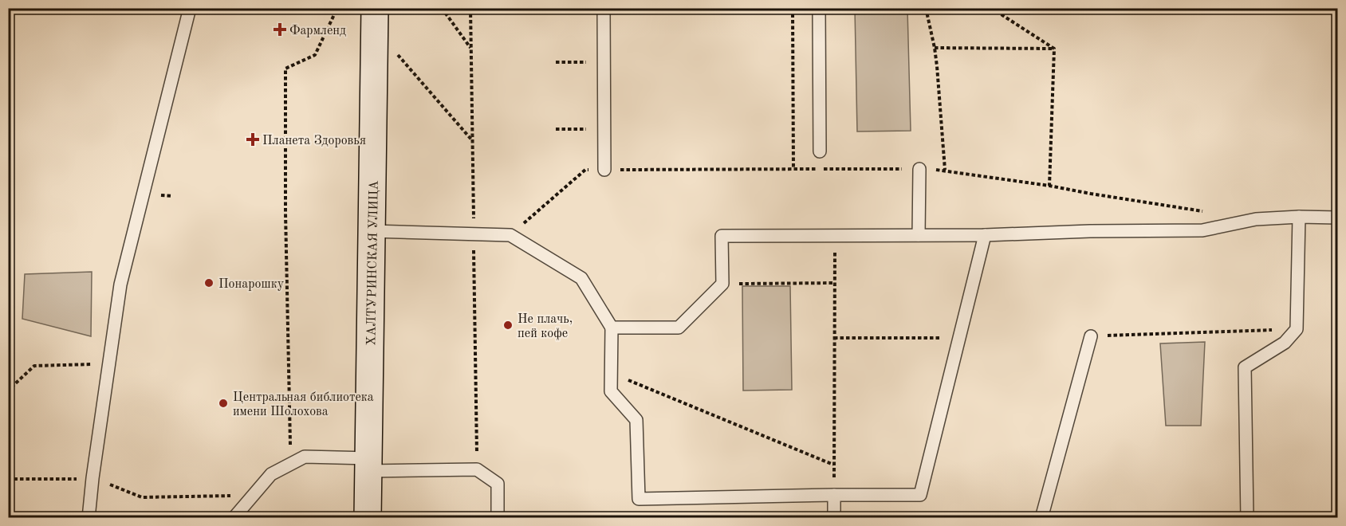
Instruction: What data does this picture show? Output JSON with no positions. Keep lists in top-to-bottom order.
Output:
{
  "streets": {
    "street": ["ХАЛТУРИНСКАЯ УЛИЦА"]
  },
  "places": {
    "health": ["Фармленд", "Планета Здоровья"],
    "other": ["Понарошку", "Не плачь, пей кофе", "Центральная библиотека имени Шолохова"]
  }
}
